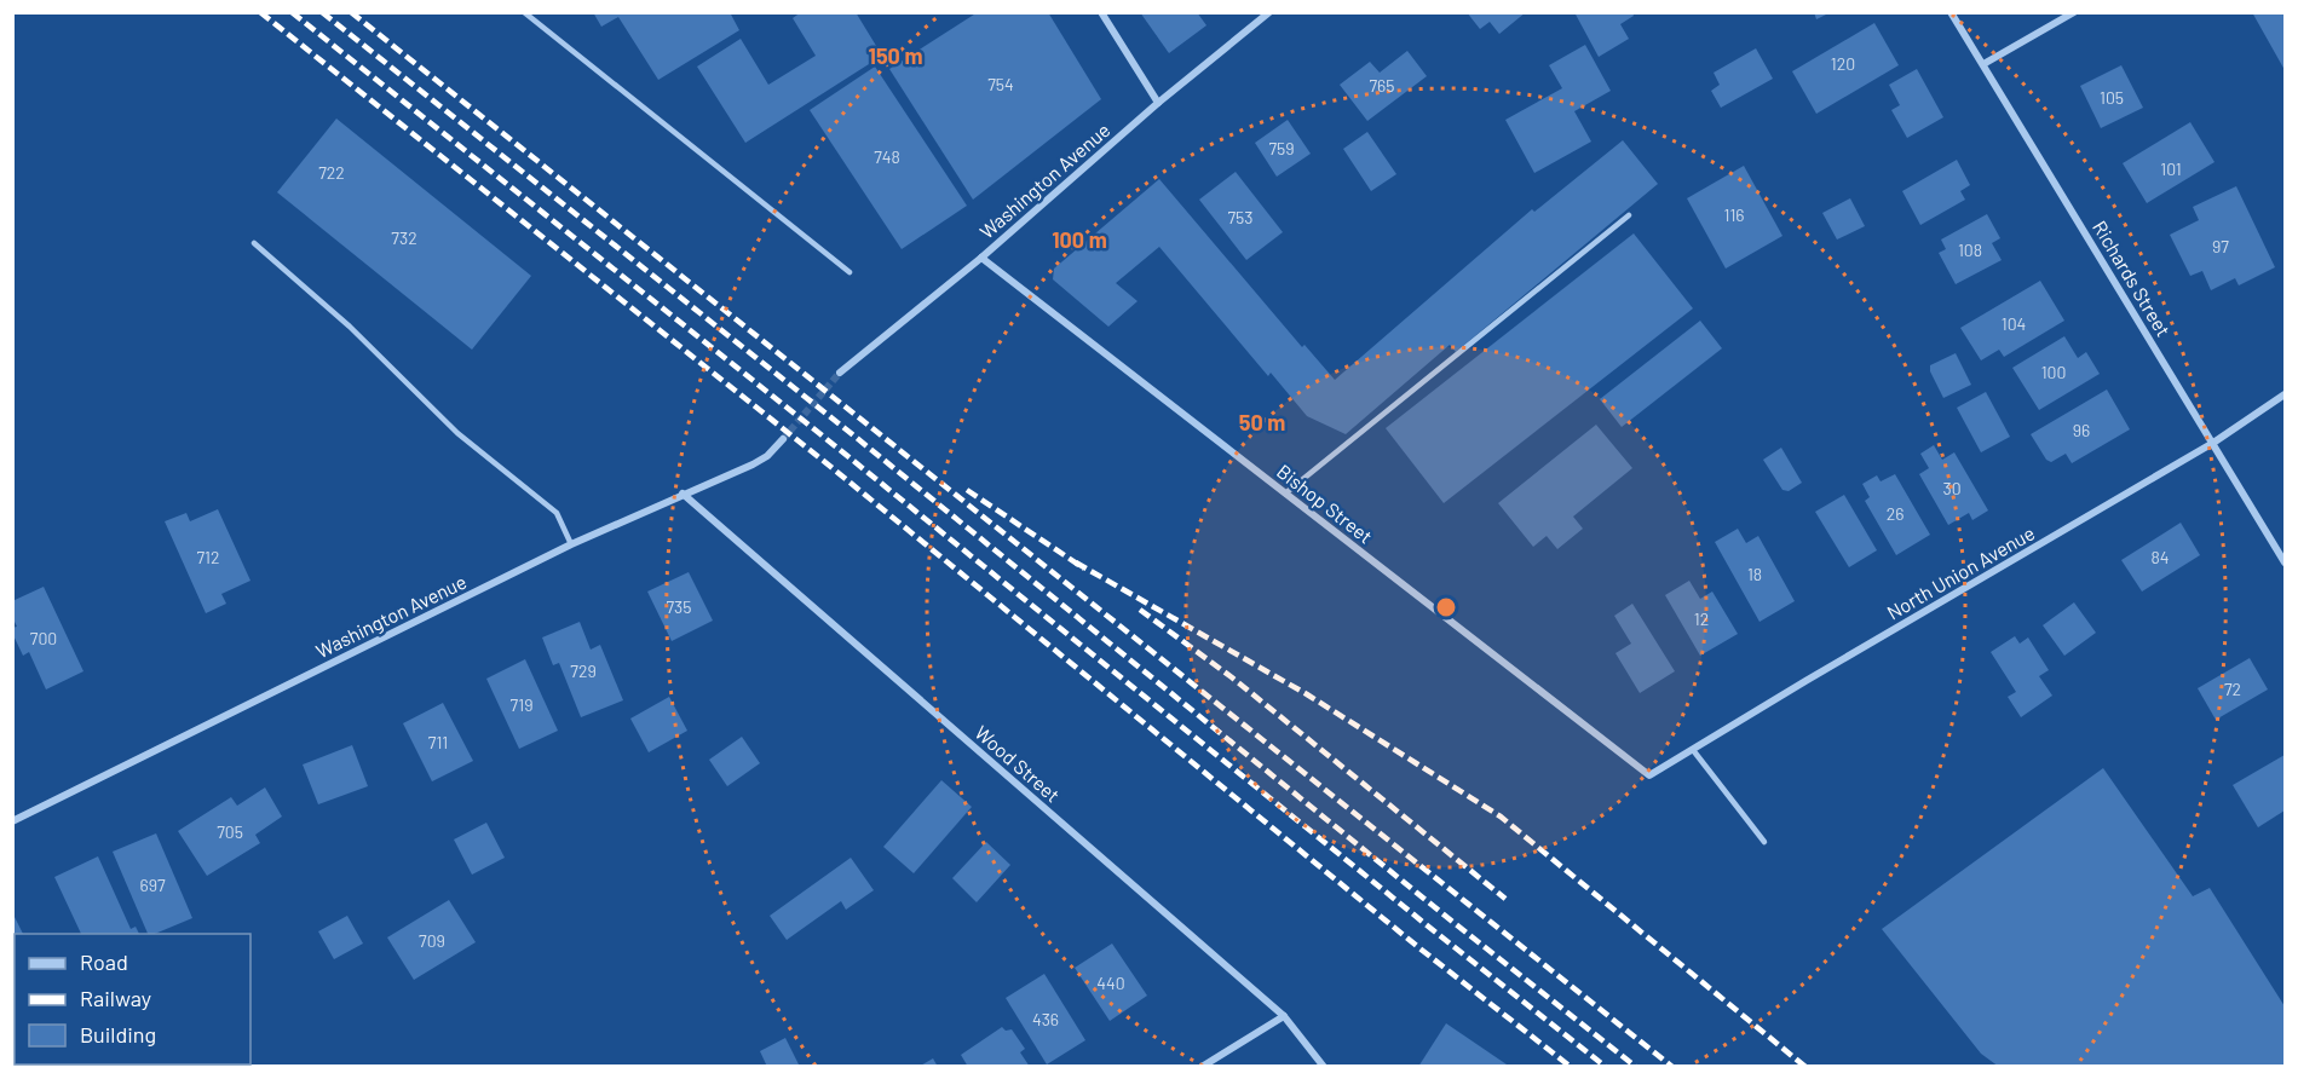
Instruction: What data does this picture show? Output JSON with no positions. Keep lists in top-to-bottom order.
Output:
{
  "streets": {
    "street": [
      "Washington Avenue",
      "Richards Street",
      "Bishop Street",
      "North Union Avenue",
      "Wood Street"
    ]
  },
  "crossings": [
    ["Washington Avenue", "Bishop Street"],
    ["Washington Avenue", "Wood Street"],
    ["Richards Street", "North Union Avenue"],
    ["Bishop Street", "North Union Avenue"]
  ],
  "house_numbers": [
    "120",
    "754",
    "765",
    "105",
    "759",
    "748",
    "101",
    "722",
    "116",
    "753",
    "732",
    "97",
    "108",
    "104",
    "100",
    "96",
    "30",
    "26",
    "712",
    "84",
    "18",
    "735",
    "12",
    "700",
    "729",
    "72",
    "719",
    "711",
    "705",
    "697",
    "709",
    "440",
    "436"
  ],
  "legend": ["Road", "Railway", "Building"],
  "rings": ["150 m", "100 m", "50 m"]
}
